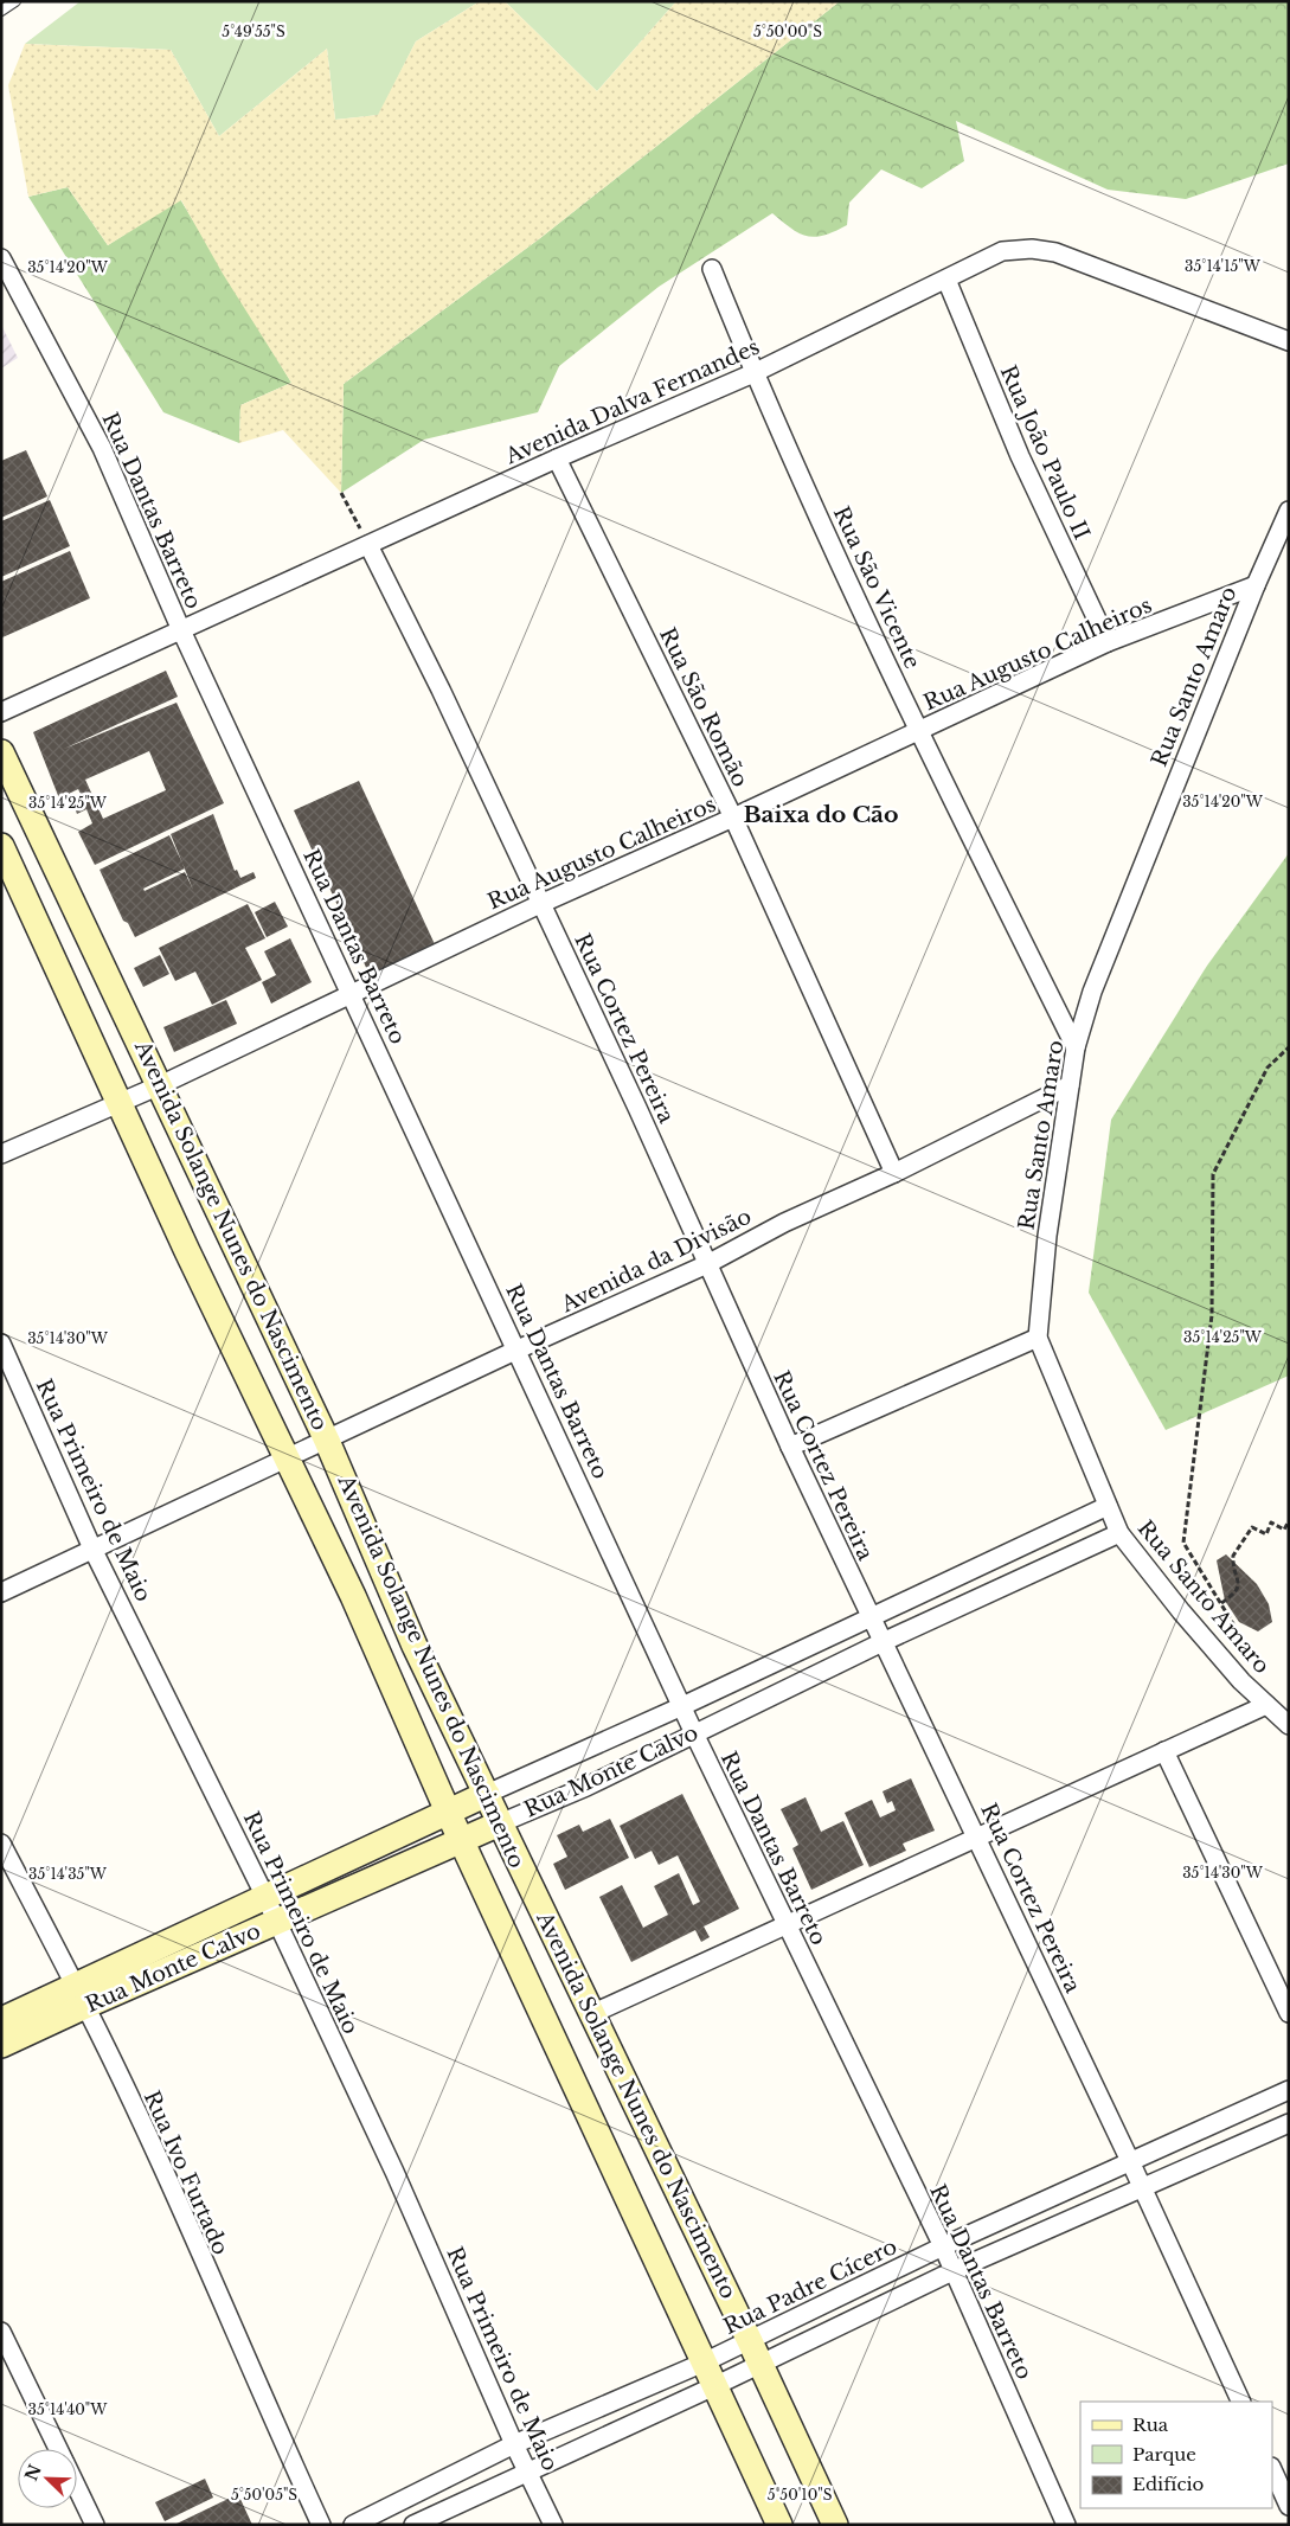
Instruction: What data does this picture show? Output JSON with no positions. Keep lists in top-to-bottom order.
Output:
{
  "streets": {
    "main road": ["Avenida Solange Nunes do Nascimento", "Rua Monte Calvo"],
    "street": [
      "Avenida Dalva Fernandes",
      "Rua João Paulo II",
      "Rua Dantas Barreto",
      "Rua São Vicente",
      "Rua Augusto Calheiros",
      "Rua Santo Amaro",
      "Rua São Romão",
      "Rua Cortez Pereira",
      "Avenida da Divisão",
      "Rua Primeiro de Maio",
      "Rua Ivo Furtado",
      "Rua Padre Cícero"
    ]
  },
  "crossings": [
    ["Avenida Dalva Fernandes", "Rua João Paulo II"],
    ["Avenida Dalva Fernandes", "Rua Dantas Barreto"],
    ["Avenida Dalva Fernandes", "Rua São Vicente"],
    ["Avenida Dalva Fernandes", "Rua São Romão"],
    ["Avenida Dalva Fernandes", "Rua Cortez Pereira"],
    ["Rua João Paulo II", "Rua Augusto Calheiros"],
    ["Rua Dantas Barreto", "Rua Augusto Calheiros"],
    ["Rua Dantas Barreto", "Avenida da Divisão"],
    ["Rua Dantas Barreto", "Rua Monte Calvo"],
    ["Rua Dantas Barreto", "Rua Padre Cícero"],
    ["Rua São Vicente", "Rua Augusto Calheiros"],
    ["Rua São Vicente", "Rua Santo Amaro"],
    ["Rua Augusto Calheiros", "Rua Santo Amaro"],
    ["Rua Augusto Calheiros", "Rua São Romão"],
    ["Rua Augusto Calheiros", "Rua Cortez Pereira"],
    ["Rua Augusto Calheiros", "Avenida Solange Nunes do Nascimento"],
    ["Rua Santo Amaro", "Avenida da Divisão"],
    ["Rua Santo Amaro", "Rua Monte Calvo"],
    ["Rua São Romão", "Avenida da Divisão"],
    ["Rua Cortez Pereira", "Avenida da Divisão"],
    ["Rua Cortez Pereira", "Rua Monte Calvo"],
    ["Rua Cortez Pereira", "Rua Padre Cícero"],
    ["Avenida Solange Nunes do Nascimento", "Avenida da Divisão"],
    ["Avenida Solange Nunes do Nascimento", "Rua Monte Calvo"],
    ["Avenida Solange Nunes do Nascimento", "Rua Padre Cícero"],
    ["Avenida da Divisão", "Rua Primeiro de Maio"],
    ["Rua Primeiro de Maio", "Rua Monte Calvo"],
    ["Rua Primeiro de Maio", "Rua Padre Cícero"],
    ["Rua Monte Calvo", "Rua Ivo Furtado"]
  ],
  "districts": ["Baixa do Cão"],
  "legend": ["Rua", "Parque", "Edifício"],
  "north": "top left",
  "coordinates": [
    "5°49'55\"S",
    "5°50'00\"S",
    "35°14'15\"W",
    "35°14'20\"W",
    "35°14'25\"W",
    "35°14'30\"W",
    "35°14'35\"W",
    "35°14'40\"W",
    "5°50'05\"S",
    "5°50'10\"S"
  ]
}
